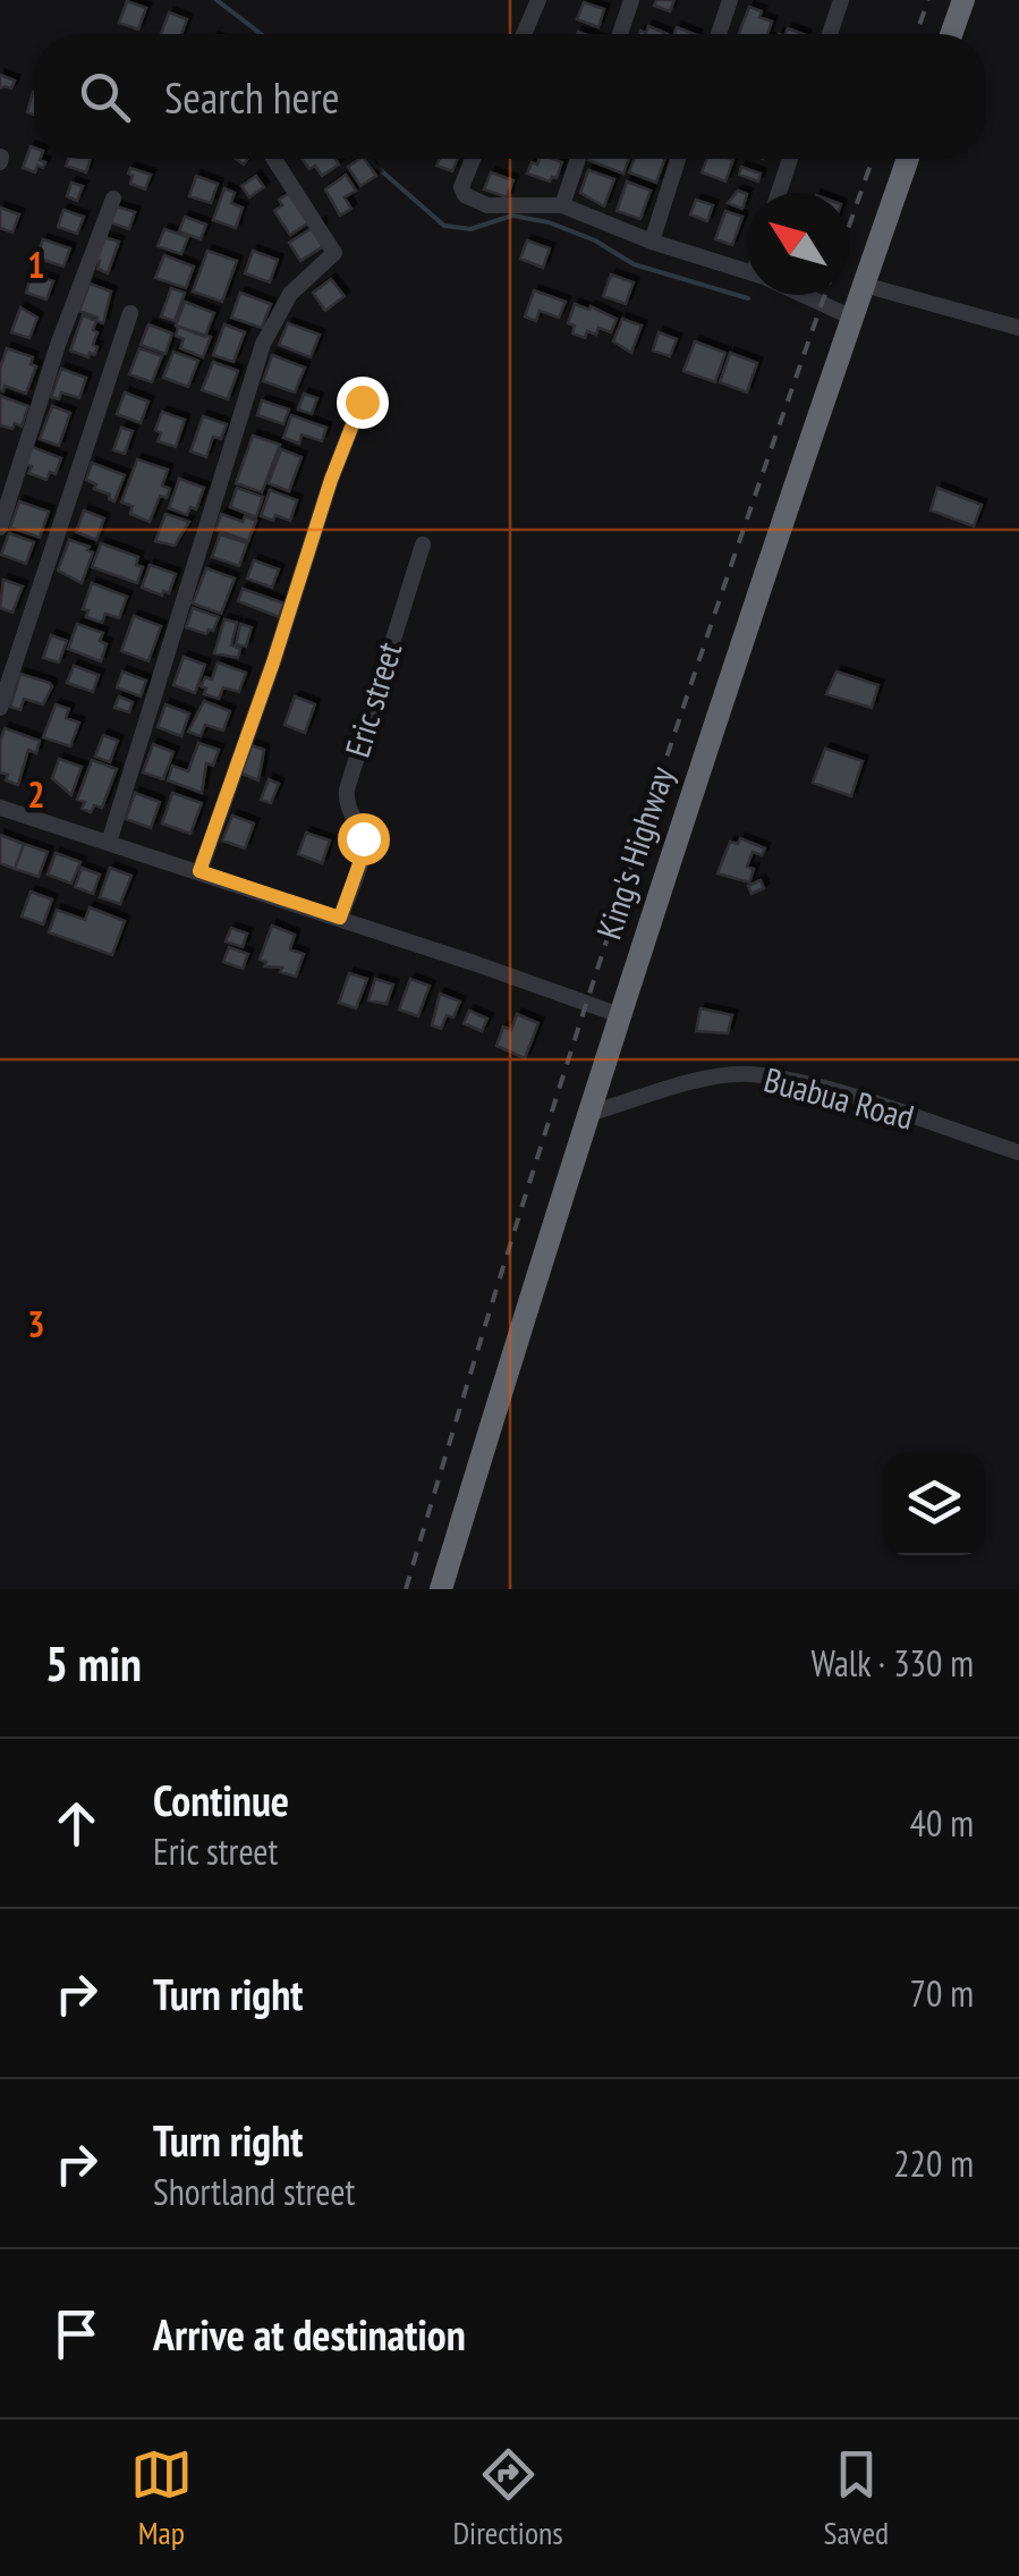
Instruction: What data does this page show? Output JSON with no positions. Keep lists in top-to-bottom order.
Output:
{
  "streets": {
    "highway": ["King's Highway"],
    "street": ["Eric street", "Buabua Road"]
  },
  "crossings": [
    ["King's Highway", "Buabua Road"]
  ],
  "north": "top left",
  "page": {
    "search": "Search here",
    "heading": ["5 min", "Walk · 330 m"],
    "list": [
      ["Continue", "Eric street", "40 m"],
      ["Turn right", "70 m"],
      ["Turn right", "Shortland street", "220 m"],
      "Arrive at destination"
    ],
    "nav": ["Map", "Directions", "Saved"]
  },
  "grid": {
    "rows": ["1", "2", "3"]
  }
}
